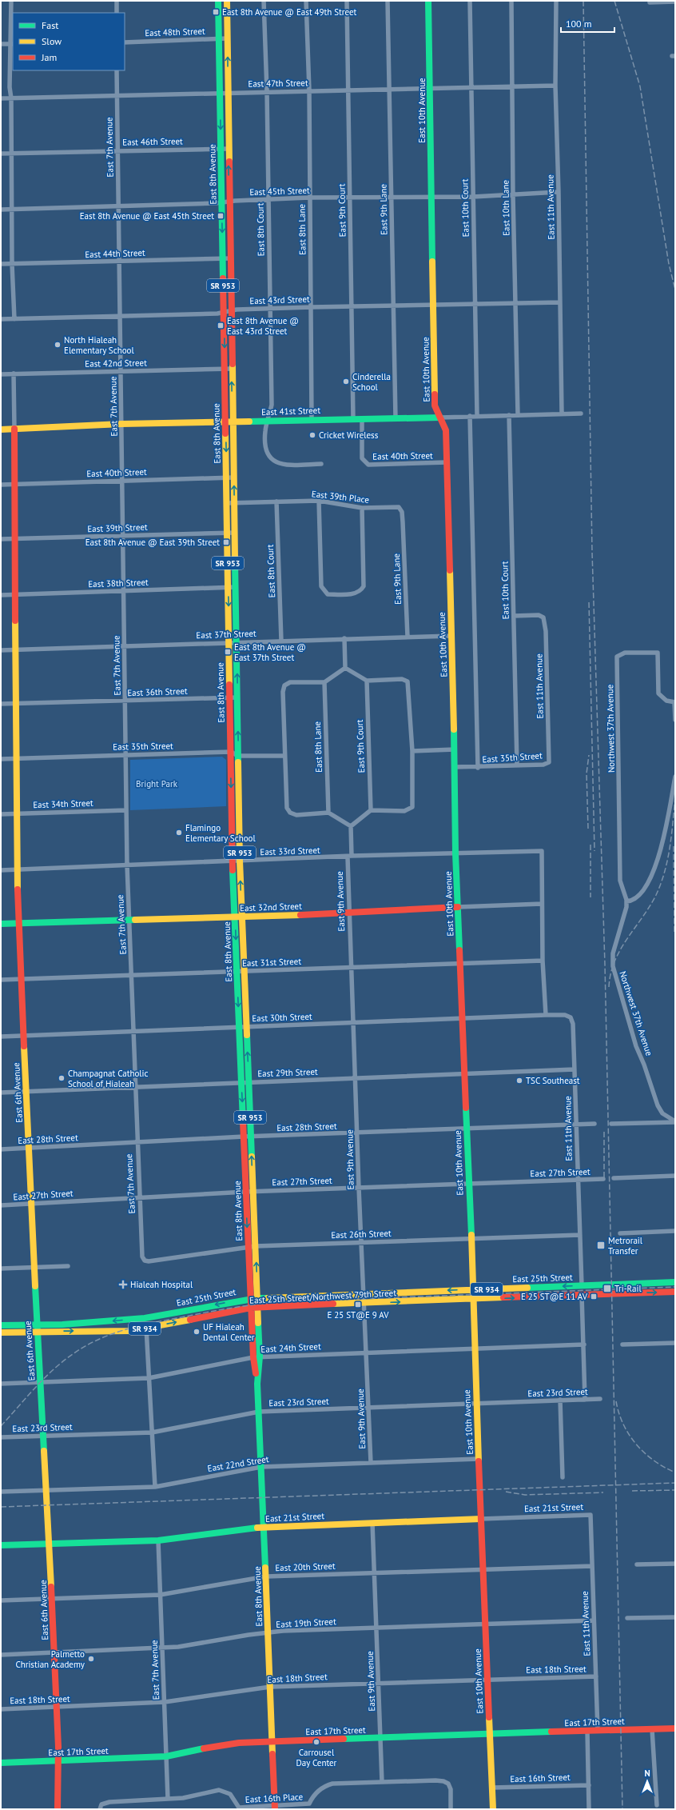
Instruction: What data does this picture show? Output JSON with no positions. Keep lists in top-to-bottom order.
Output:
{
  "streets": {
    "street": [
      "East 48th Street",
      "East 47th Street",
      "East 10th Avenue",
      "East 46th Street",
      "East 7th Avenue",
      "East 8th Avenue",
      "East 45th Street",
      "East 11th Avenue",
      "East 10th Court",
      "East 10th Lane",
      "East 9th Lane",
      "East 9th Court",
      "East 8th Court",
      "East 8th Lane",
      "East 44th Street",
      "SR 953",
      "East 43rd Street",
      "East 42nd Street",
      "East 41st Street",
      "East 40th Street",
      "East 39th Place",
      "East 39th Street",
      "East 38th Street",
      "East 37th Street",
      "East 36th Street",
      "Northwest 37th Avenue",
      "East 35th Street",
      "East 34th Street",
      "East 33rd Street",
      "East 9th Avenue",
      "East 32nd Street",
      "East 31st Street",
      "East 30th Street",
      "East 29th Street",
      "East 6th Avenue",
      "East 28th Street",
      "East 27th Street",
      "East 26th Street",
      "East 25th Street",
      "SR 934",
      "East 25th Street/Northwest 79th Street",
      "East 24th Street",
      "East 23rd Street",
      "East 22nd Street",
      "East 21st Street",
      "East 20th Street",
      "East 19th Street",
      "East 18th Street",
      "East 17th Street",
      "East 16th Street",
      "East 16th Place"
    ]
  },
  "crossings": [
    ["East 48th Street", "East 8th Avenue"],
    ["East 47th Street", "East 10th Avenue"],
    ["East 47th Street", "East 7th Avenue"],
    ["East 47th Street", "East 8th Avenue"],
    ["East 47th Street", "East 11th Avenue"],
    ["East 47th Street", "East 10th Court"],
    ["East 47th Street", "East 10th Lane"],
    ["East 47th Street", "East 9th Lane"],
    ["East 47th Street", "East 9th Court"],
    ["East 47th Street", "East 8th Court"],
    ["East 47th Street", "East 8th Lane"],
    ["East 10th Avenue", "East 45th Street"],
    ["East 10th Avenue", "East 43rd Street"],
    ["East 10th Avenue", "East 41st Street"],
    ["East 10th Avenue", "East 40th Street"],
    ["East 10th Avenue", "East 37th Street"],
    ["East 10th Avenue", "East 35th Street"],
    ["East 10th Avenue", "East 33rd Street"],
    ["East 10th Avenue", "East 32nd Street"],
    ["East 10th Avenue", "East 31st Street"],
    ["East 10th Avenue", "East 30th Street"],
    ["East 10th Avenue", "East 29th Street"],
    ["East 10th Avenue", "East 28th Street"],
    ["East 10th Avenue", "East 27th Street"],
    ["East 10th Avenue", "East 26th Street"],
    ["East 10th Avenue", "East 25th Street"],
    ["East 10th Avenue", "East 25th Street/Northwest 79th Street"],
    ["East 10th Avenue", "East 24th Street"],
    ["East 10th Avenue", "East 23rd Street"],
    ["East 10th Avenue", "East 22nd Street"],
    ["East 10th Avenue", "East 21st Street"],
    ["East 10th Avenue", "East 20th Street"],
    ["East 10th Avenue", "East 19th Street"],
    ["East 10th Avenue", "East 18th Street"],
    ["East 10th Avenue", "East 17th Street"],
    ["East 10th Avenue", "East 16th Street"],
    ["East 46th Street", "East 7th Avenue"],
    ["East 46th Street", "East 8th Avenue"],
    ["East 7th Avenue", "East 45th Street"],
    ["East 7th Avenue", "East 44th Street"],
    ["East 7th Avenue", "East 43rd Street"],
    ["East 7th Avenue", "East 42nd Street"],
    ["East 7th Avenue", "East 41st Street"],
    ["East 7th Avenue", "East 40th Street"],
    ["East 7th Avenue", "East 39th Street"],
    ["East 7th Avenue", "East 38th Street"],
    ["East 7th Avenue", "East 37th Street"],
    ["East 7th Avenue", "East 36th Street"],
    ["East 7th Avenue", "East 35th Street"],
    ["East 7th Avenue", "East 34th Street"],
    ["East 7th Avenue", "East 33rd Street"],
    ["East 7th Avenue", "East 32nd Street"],
    ["East 7th Avenue", "East 31st Street"],
    ["East 7th Avenue", "East 30th Street"],
    ["East 7th Avenue", "East 29th Street"],
    ["East 7th Avenue", "East 28th Street"],
    ["East 7th Avenue", "East 27th Street"],
    ["East 7th Avenue", "East 26th Street"],
    ["East 7th Avenue", "East 21st Street"],
    ["East 7th Avenue", "East 20th Street"],
    ["East 7th Avenue", "East 19th Street"],
    ["East 7th Avenue", "East 18th Street"],
    ["East 7th Avenue", "East 17th Street"],
    ["East 7th Avenue", "East 16th Place"],
    ["East 8th Avenue", "East 45th Street"],
    ["East 8th Avenue", "East 44th Street"],
    ["East 8th Avenue", "East 43rd Street"],
    ["East 8th Avenue", "East 42nd Street"],
    ["East 8th Avenue", "East 41st Street"],
    ["East 8th Avenue", "East 40th Street"],
    ["East 8th Avenue", "East 39th Place"],
    ["East 8th Avenue", "East 39th Street"],
    ["East 8th Avenue", "East 38th Street"],
    ["East 8th Avenue", "East 37th Street"],
    ["East 8th Avenue", "East 36th Street"],
    ["East 8th Avenue", "East 35th Street"],
    ["East 8th Avenue", "East 33rd Street"],
    ["East 8th Avenue", "East 32nd Street"],
    ["East 8th Avenue", "East 31st Street"],
    ["East 8th Avenue", "East 30th Street"],
    ["East 8th Avenue", "East 29th Street"],
    ["East 8th Avenue", "East 28th Street"],
    ["East 8th Avenue", "East 27th Street"],
    ["East 8th Avenue", "East 26th Street"],
    ["East 8th Avenue", "East 25th Street"],
    ["East 8th Avenue", "East 25th Street/Northwest 79th Street"],
    ["East 8th Avenue", "East 24th Street"],
    ["East 8th Avenue", "East 23rd Street"],
    ["East 8th Avenue", "East 22nd Street"],
    ["East 8th Avenue", "East 21st Street"],
    ["East 8th Avenue", "East 20th Street"],
    ["East 8th Avenue", "East 19th Street"],
    ["East 8th Avenue", "East 18th Street"],
    ["East 8th Avenue", "East 17th Street"],
    ["East 8th Avenue", "East 16th Place"],
    ["East 45th Street", "East 11th Avenue"],
    ["East 45th Street", "East 10th Court"],
    ["East 45th Street", "East 10th Lane"],
    ["East 45th Street", "East 9th Lane"],
    ["East 45th Street", "East 9th Court"],
    ["East 45th Street", "East 8th Court"],
    ["East 45th Street", "East 8th Lane"],
    ["East 11th Avenue", "East 10th Court"],
    ["East 11th Avenue", "East 43rd Street"],
    ["East 11th Avenue", "East 41st Street"],
    ["East 11th Avenue", "East 35th Street"],
    ["East 11th Avenue", "East 30th Street"],
    ["East 11th Avenue", "East 29th Street"],
    ["East 11th Avenue", "East 28th Street"],
    ["East 11th Avenue", "East 27th Street"],
    ["East 11th Avenue", "East 26th Street"],
    ["East 11th Avenue", "East 25th Street"],
    ["East 11th Avenue", "East 21st Street"],
    ["East 11th Avenue", "East 20th Street"],
    ["East 11th Avenue", "East 19th Street"],
    ["East 11th Avenue", "East 18th Street"],
    ["East 11th Avenue", "East 17th Street"],
    ["East 10th Court", "East 43rd Street"],
    ["East 10th Court", "East 41st Street"],
    ["East 10th Court", "East 35th Street"],
    ["East 10th Lane", "East 43rd Street"],
    ["East 10th Lane", "East 41st Street"],
    ["East 9th Lane", "East 43rd Street"],
    ["East 9th Lane", "East 41st Street"],
    ["East 9th Lane", "East 39th Place"],
    ["East 9th Lane", "East 37th Street"],
    ["East 9th Court", "East 43rd Street"],
    ["East 9th Court", "East 41st Street"],
    ["East 8th Court", "East 43rd Street"],
    ["East 8th Court", "East 41st Street"],
    ["East 8th Court", "East 39th Place"],
    ["East 8th Court", "East 37th Street"],
    ["East 8th Lane", "East 43rd Street"],
    ["East 8th Lane", "East 41st Street"],
    ["East 42nd Street", "East 6th Avenue"],
    ["East 41st Street", "East 40th Street"],
    ["East 41st Street", "East 6th Avenue"],
    ["East 40th Street", "East 6th Avenue"],
    ["East 39th Street", "East 6th Avenue"],
    ["East 38th Street", "East 6th Avenue"],
    ["East 37th Street", "East 6th Avenue"],
    ["East 36th Street", "East 6th Avenue"],
    ["East 35th Street", "East 6th Avenue"],
    ["East 34th Street", "East 6th Avenue"],
    ["East 33rd Street", "East 9th Avenue"],
    ["East 33rd Street", "East 32nd Street"],
    ["East 33rd Street", "East 6th Avenue"],
    ["East 9th Avenue", "East 32nd Street"],
    ["East 9th Avenue", "East 31st Street"],
    ["East 9th Avenue", "East 30th Street"],
    ["East 9th Avenue", "East 29th Street"],
    ["East 9th Avenue", "East 28th Street"],
    ["East 9th Avenue", "East 27th Street"],
    ["East 9th Avenue", "East 26th Street"],
    ["East 9th Avenue", "East 25th Street"],
    ["East 9th Avenue", "East 25th Street/Northwest 79th Street"],
    ["East 9th Avenue", "East 24th Street"],
    ["East 9th Avenue", "East 23rd Street"],
    ["East 9th Avenue", "East 22nd Street"],
    ["East 9th Avenue", "East 21st Street"],
    ["East 9th Avenue", "East 20th Street"],
    ["East 9th Avenue", "East 19th Street"],
    ["East 9th Avenue", "East 18th Street"],
    ["East 9th Avenue", "East 17th Street"],
    ["East 9th Avenue", "East 16th Place"],
    ["East 32nd Street", "East 6th Avenue"],
    ["East 31st Street", "East 6th Avenue"],
    ["East 30th Street", "East 6th Avenue"],
    ["East 29th Street", "East 6th Avenue"],
    ["East 6th Avenue", "East 28th Street"],
    ["East 6th Avenue", "East 27th Street"],
    ["East 6th Avenue", "East 25th Street"],
    ["East 6th Avenue", "East 25th Street/Northwest 79th Street"],
    ["East 6th Avenue", "East 24th Street"],
    ["East 6th Avenue", "East 23rd Street"],
    ["East 6th Avenue", "East 22nd Street"],
    ["East 6th Avenue", "East 21st Street"],
    ["East 6th Avenue", "East 20th Street"],
    ["East 6th Avenue", "East 19th Street"],
    ["East 6th Avenue", "East 18th Street"],
    ["East 6th Avenue", "East 17th Street"],
    ["East 25th Street", "East 25th Street/Northwest 79th Street"]
  ],
  "one_way": ["East 25th Street", "East 25th Street/Northwest 79th Street"],
  "parks": ["Bright Park"],
  "places": {
    "transit": [
      "East 8th Avenue @ East 49th Street",
      "East 8th Avenue @ East 45th Street",
      "East 8th Avenue @ East 43rd Street",
      "East 8th Avenue @ East 39th Street",
      "East 8th Avenue @ East 37th Street",
      "Metrorail Transfer",
      "Tri-Rail",
      "E 25 ST@E 11 AV",
      "E 25 ST@E 9 AV"
    ],
    "other": [
      "North Hialeah Elementary School",
      "Cinderella School",
      "Cricket Wireless",
      "Flamingo Elementary School",
      "Champagnat Catholic School of Hialeah",
      "TSC Southeast",
      "UF Hialeah Dental Center",
      "Palmetto Christian Academy",
      "Carrousel Day Center"
    ],
    "health": ["Hialeah Hospital"]
  },
  "legend": ["Fast", "Slow", "Jam"],
  "scale_bar": "100 m",
  "north": "top"
}
